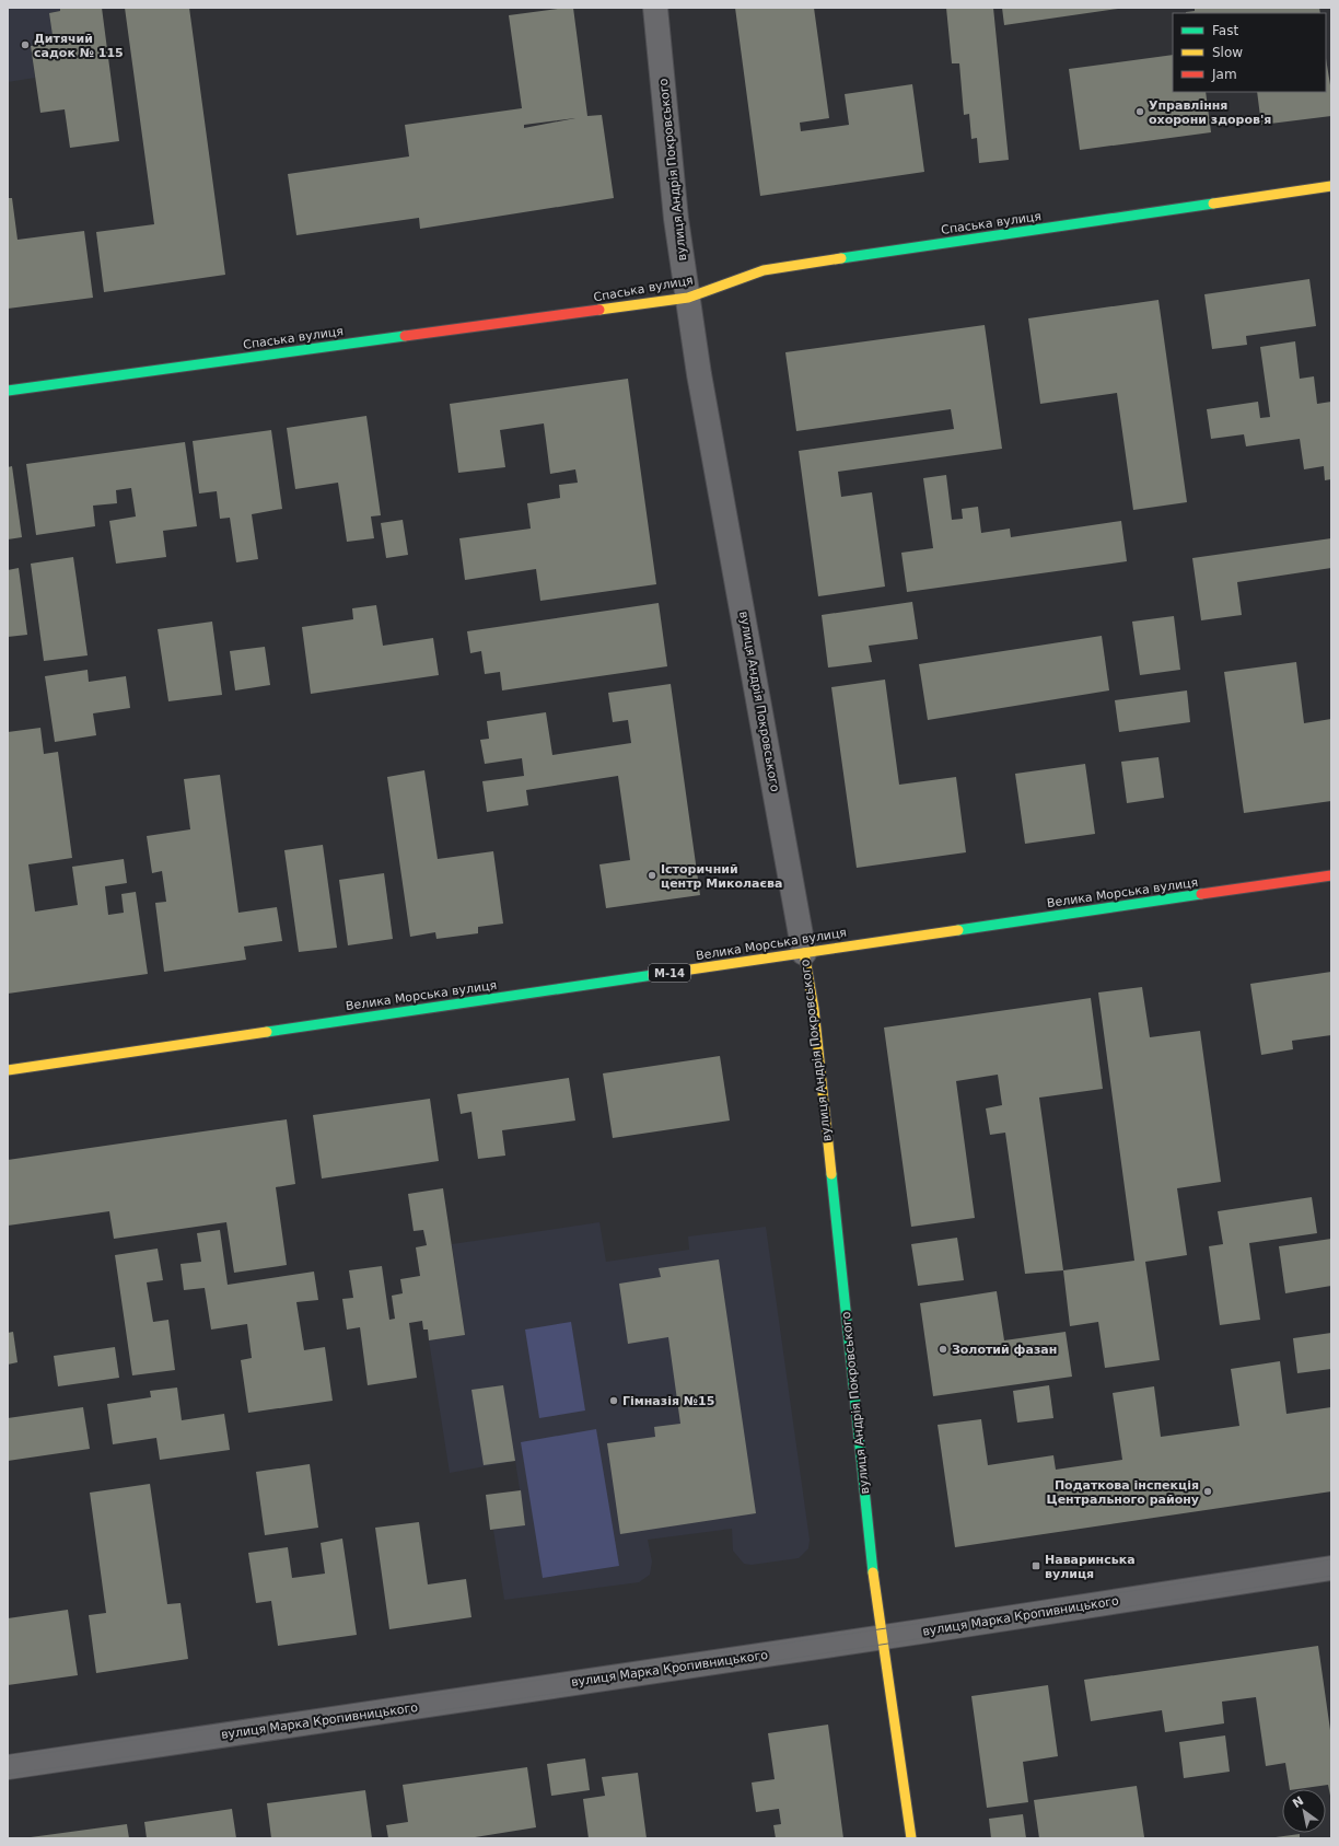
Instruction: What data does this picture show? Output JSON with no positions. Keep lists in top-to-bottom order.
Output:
{
  "streets": {
    "main road": [
      "вулиця Андрія Покровського",
      "Спаська вулиця",
      "Велика Морська вулиця",
      "М-14"
    ],
    "street": ["вулиця Марка Кропивницького"]
  },
  "crossings": [
    ["вулиця Андрія Покровського", "Спаська вулиця"],
    ["вулиця Андрія Покровського", "Велика Морська вулиця"],
    ["вулиця Андрія Покровського", "вулиця Марка Кропивницького"]
  ],
  "places": {
    "other": [
      "Дитячий садок № 115",
      "Управління охорони здоров'я",
      "Історичний центр Миколаєва",
      "Золотий фазан",
      "Гімназія №15",
      "Податкова інспекція Центрального району"
    ],
    "transit": ["Наваринська вулиця"]
  },
  "legend": ["Fast", "Slow", "Jam"],
  "north": "top left"
}
